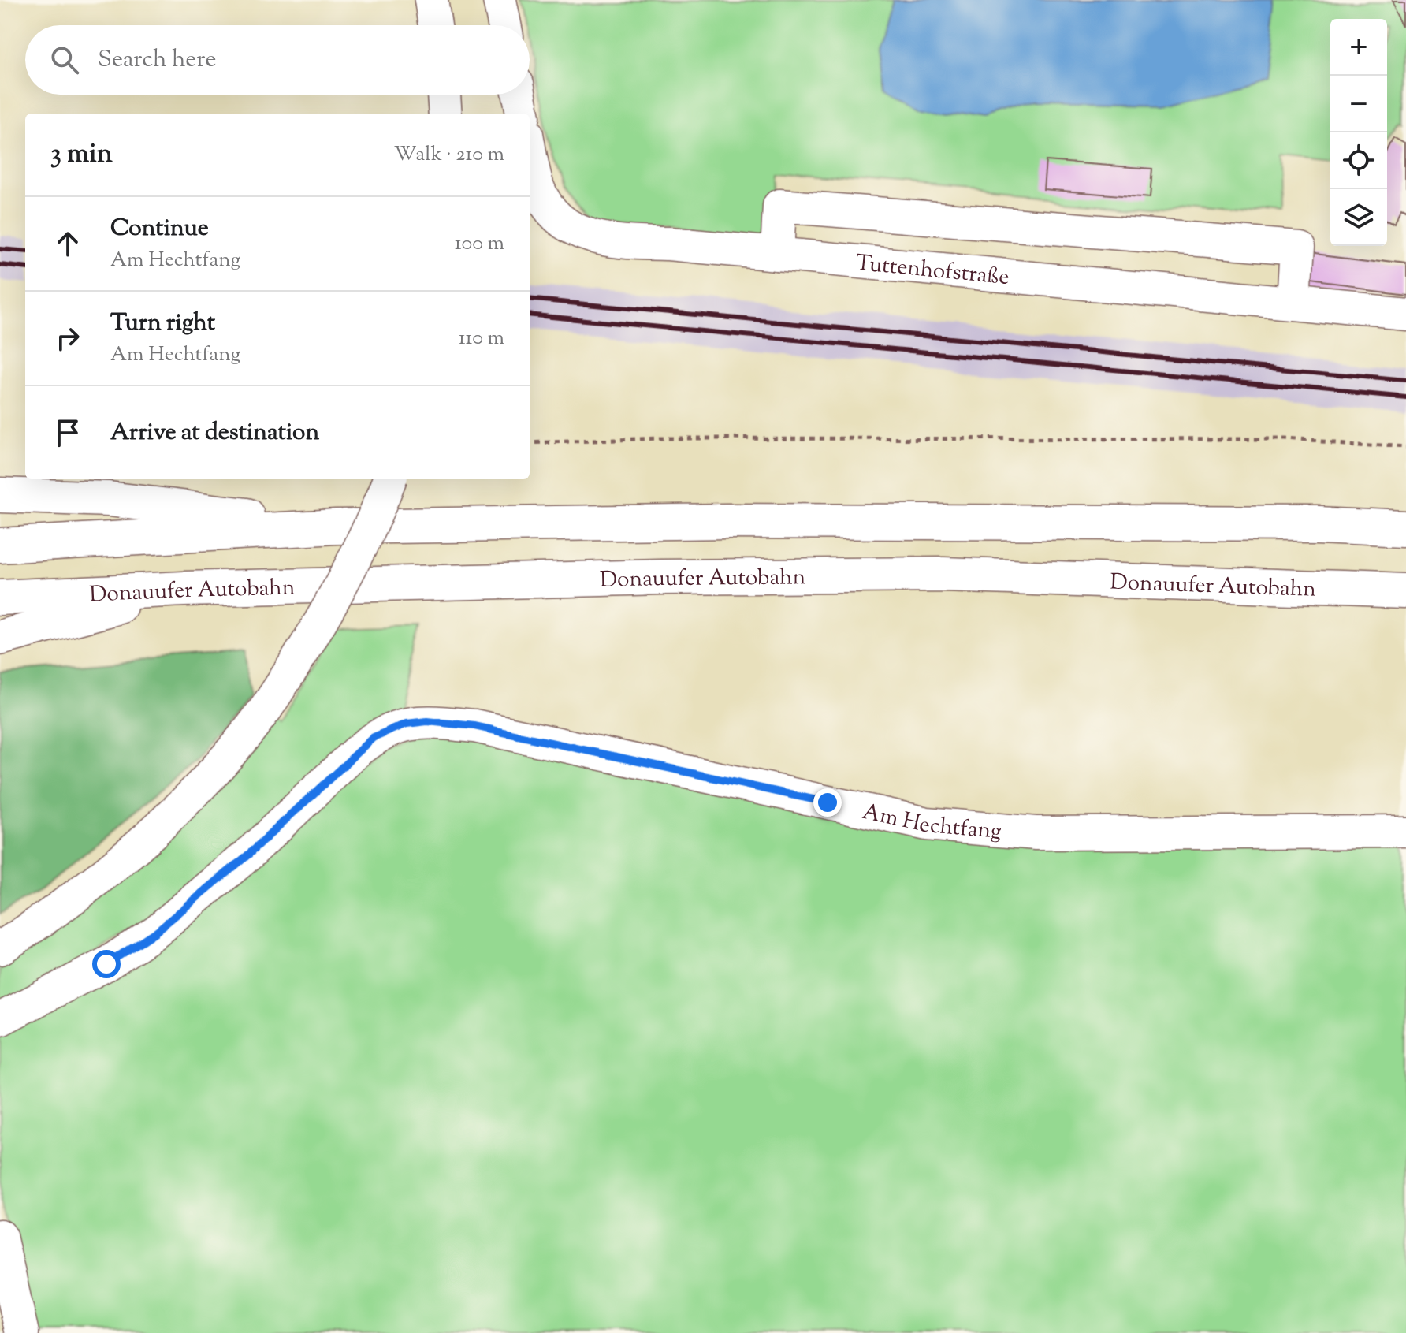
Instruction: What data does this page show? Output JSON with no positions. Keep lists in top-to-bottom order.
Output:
{
  "streets": {
    "highway": ["Donauufer Autobahn"],
    "street": ["Tuttenhofstraße", "Am Hechtfang"]
  },
  "page": {
    "map_buttons": ["+", "−"],
    "search": "Search here",
    "heading": ["3 min", "Walk · 210 m"],
    "list": [
      ["Continue", "Am Hechtfang", "100 m"],
      ["Turn right", "Am Hechtfang", "110 m"],
      "Arrive at destination"
    ]
  }
}
